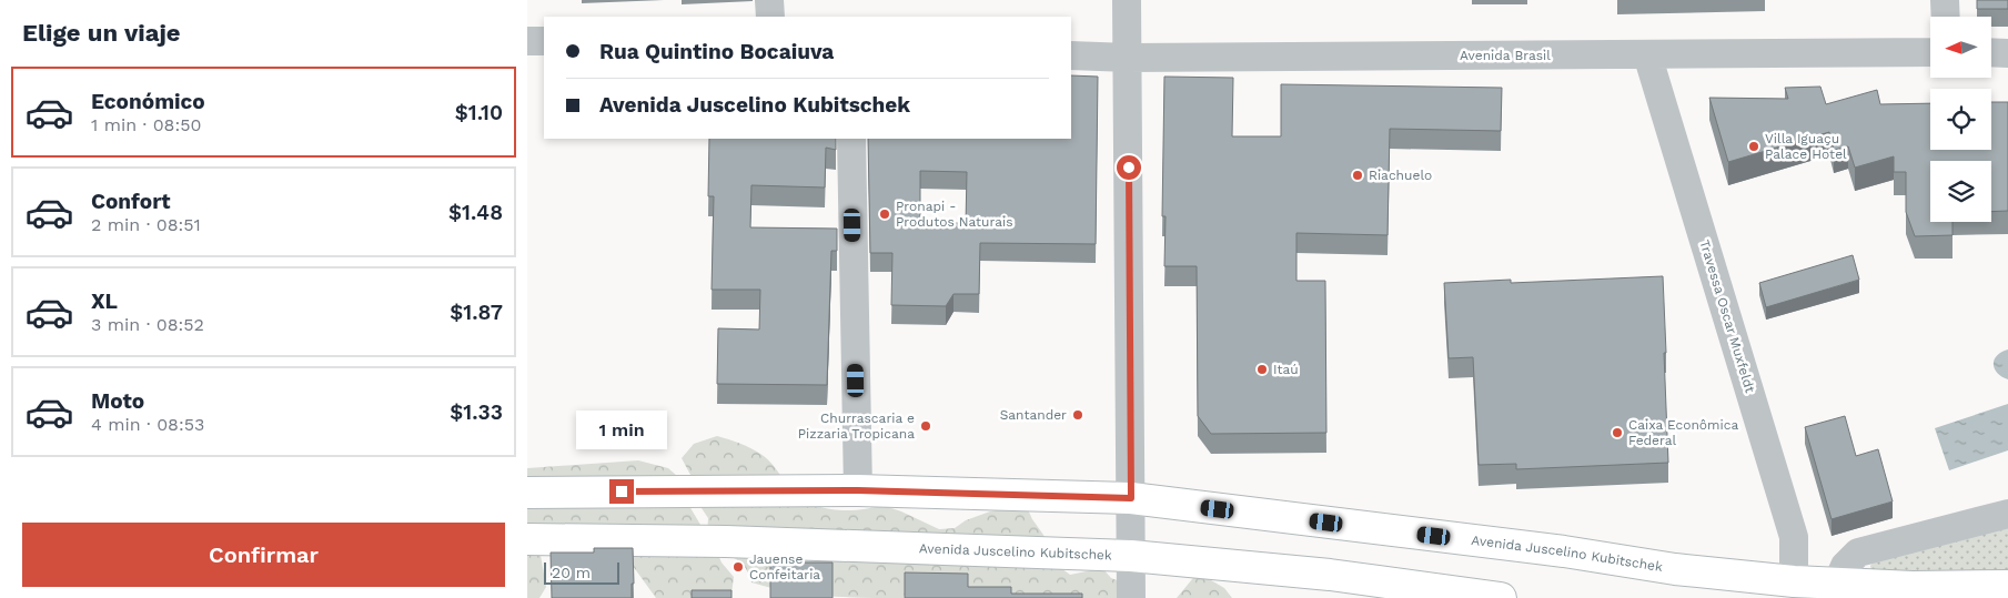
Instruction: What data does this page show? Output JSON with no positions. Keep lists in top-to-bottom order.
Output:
{
  "streets": {
    "main road": ["Avenida Juscelino Kubitschek"],
    "street": ["Avenida Brasil", "Travessa Oscar Muxfeldt"]
  },
  "crossings": [
    ["Avenida Brasil", "Travessa Oscar Muxfeldt"],
    ["Travessa Oscar Muxfeldt", "Avenida Juscelino Kubitschek"]
  ],
  "places": [
    "Villa Iguaçu Palace Hotel",
    "Riachuelo",
    "Pronapi - Produtos Naturais",
    "Itaú",
    "Santander",
    "Churrascaria e Pizzaria Tropicana",
    "Caixa Econômica Federal",
    "Jauense Confeitaria"
  ],
  "scale_bar": "20 m",
  "north": "left",
  "page": {
    "heading": "Elige un viaje",
    "banner": ["Rua Quintino Bocaiuva", "Avenida Juscelino Kubitschek"],
    "list": [
      {
        "name": "Económico",
        "note": "1 min · 08:50",
        "value": "$1.10"
      },
      {
        "name": "Confort",
        "note": "2 min · 08:51",
        "value": "$1.48"
      },
      {
        "name": "XL",
        "note": "3 min · 08:52",
        "value": "$1.87"
      },
      {
        "name": "Moto",
        "note": "4 min · 08:53",
        "value": "$1.33"
      }
    ],
    "bubble": "1 min",
    "buttons": "Confirmar",
    "scale": "20 m"
  }
}
